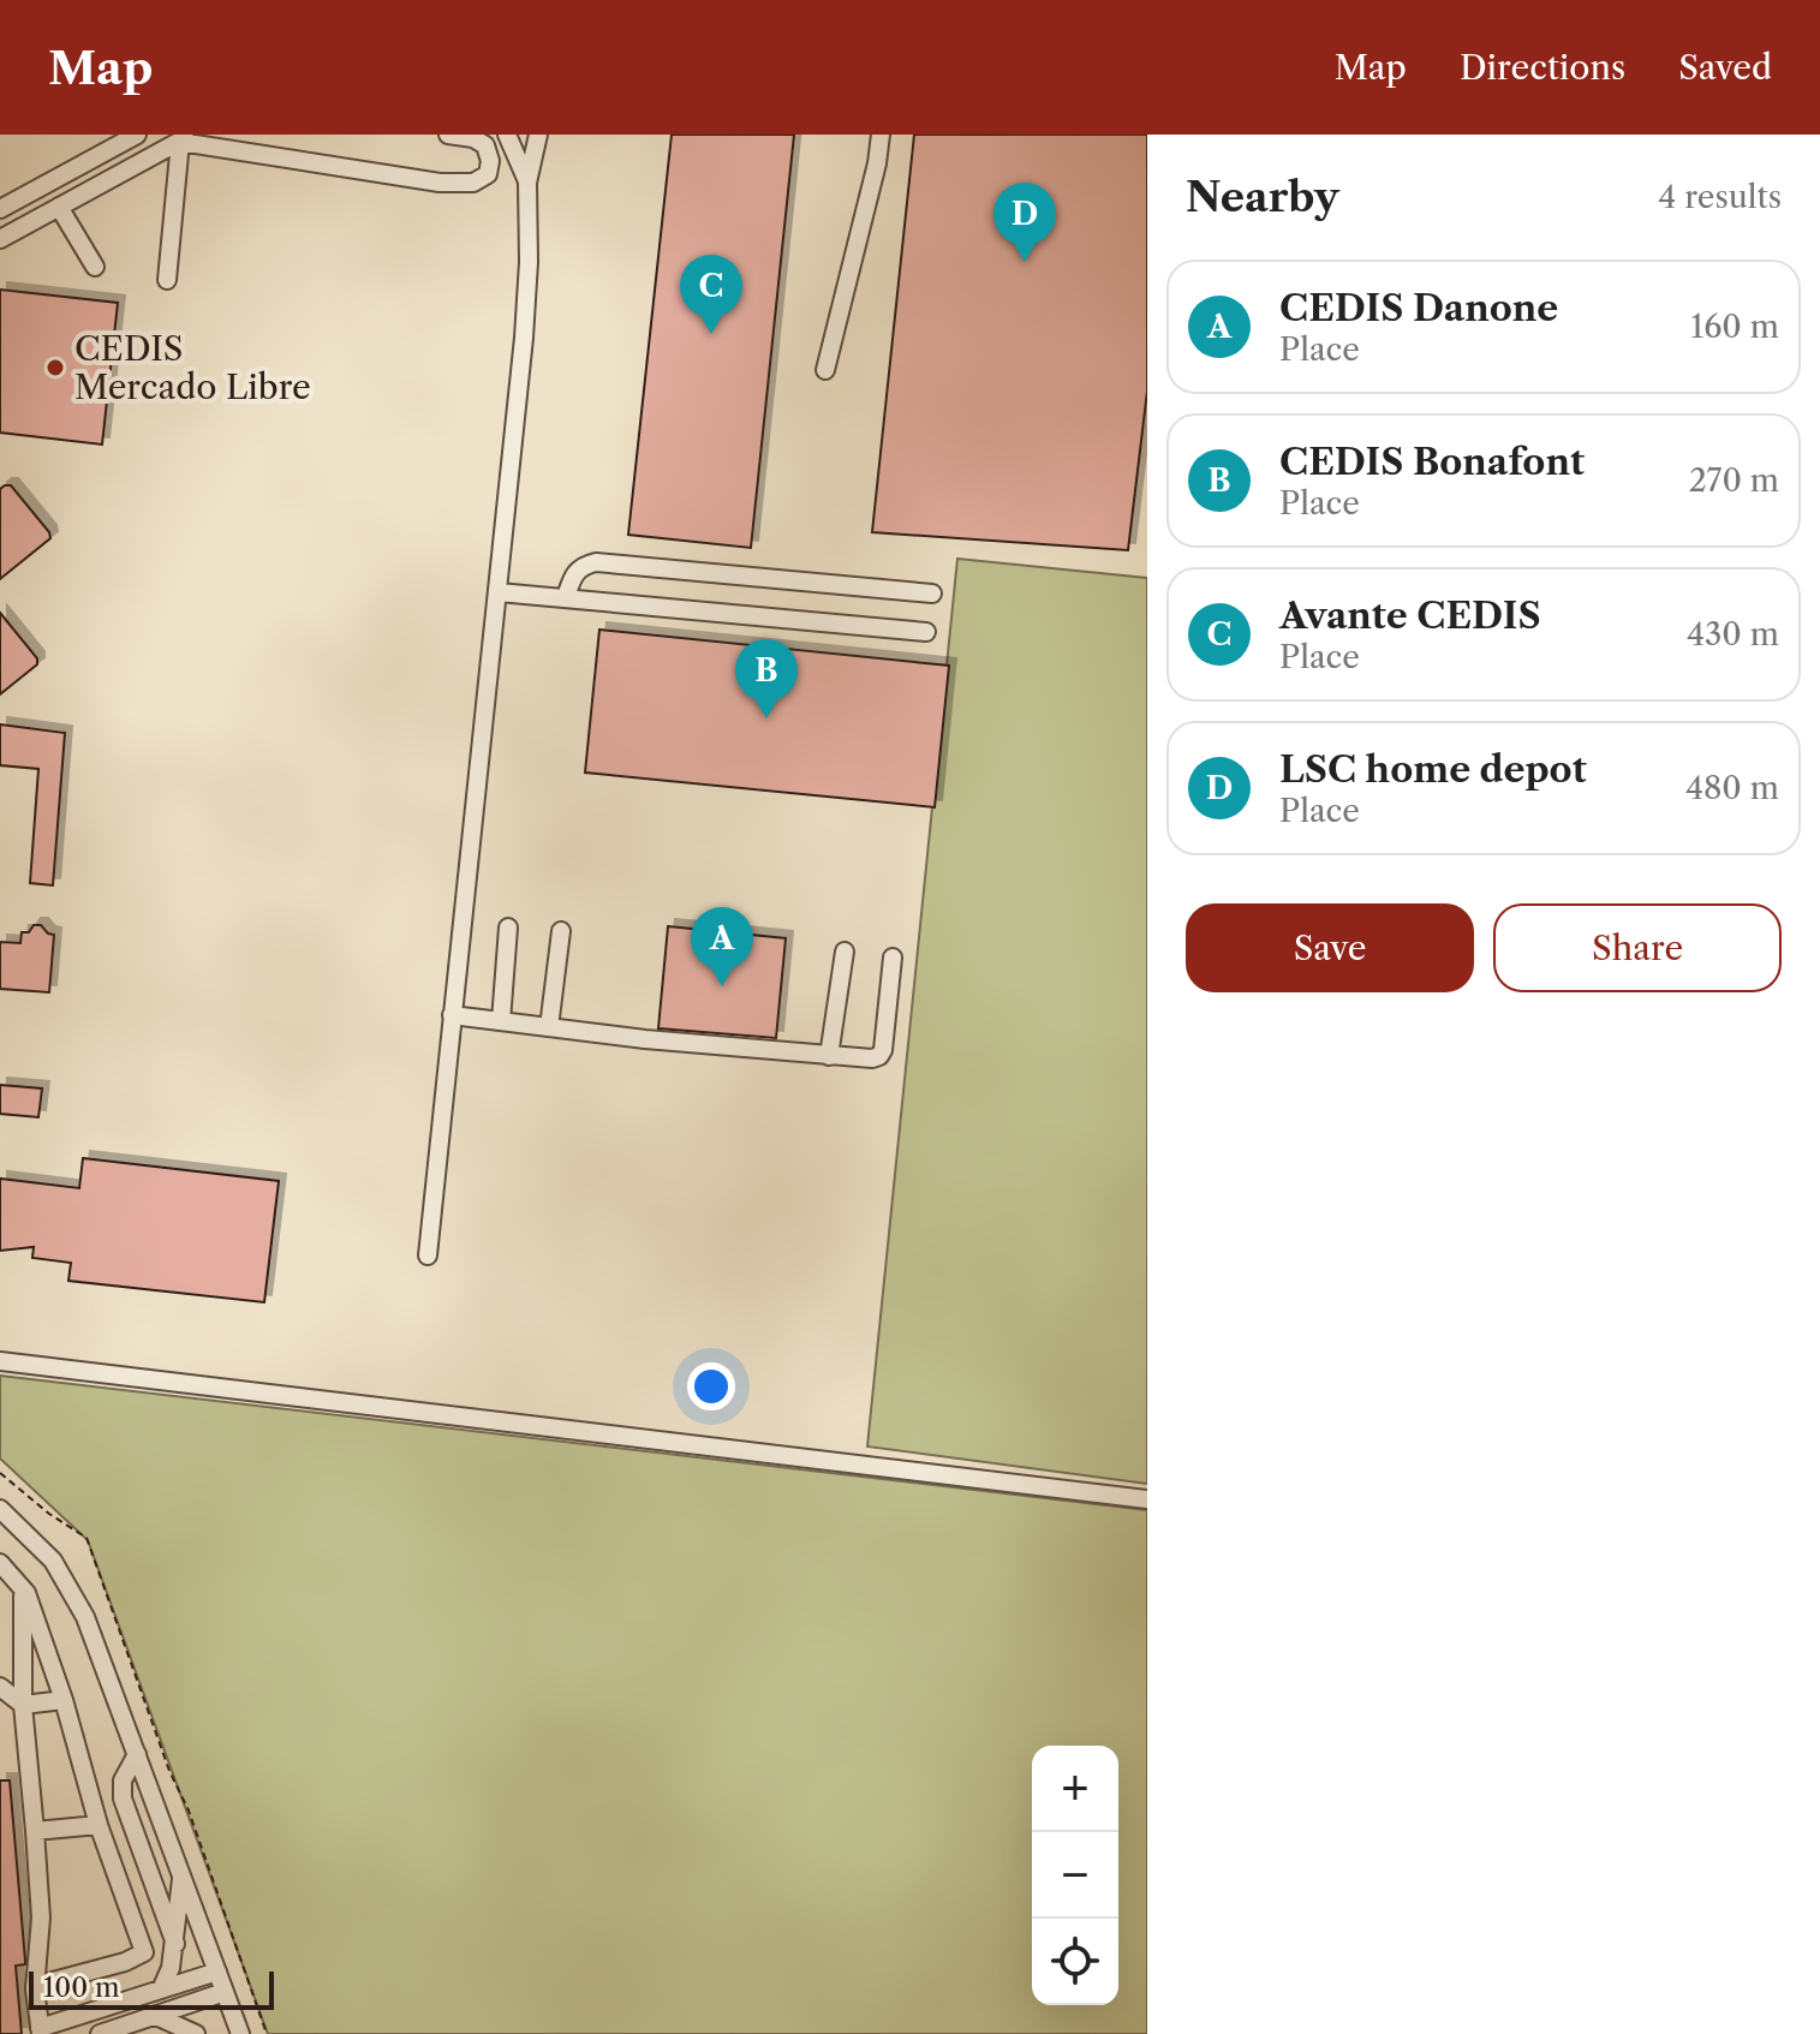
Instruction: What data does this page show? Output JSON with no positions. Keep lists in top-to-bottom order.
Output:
{
  "places": ["CEDIS Mercado Libre"],
  "scale_bar": "100 m",
  "page": {
    "header": "Map",
    "nav": ["Map", "Directions", "Saved"],
    "heading": ["Nearby", "4 results"],
    "pins": [
      "D",
      "C",
      "B",
      "A"
    ],
    "list": [
      {
        "mark": "A",
        "name": "CEDIS Danone",
        "note": "Place",
        "value": "160 m"
      },
      {
        "mark": "B",
        "name": "CEDIS Bonafont",
        "note": "Place",
        "value": "270 m"
      },
      {
        "mark": "C",
        "name": "Avante CEDIS",
        "note": "Place",
        "value": "430 m"
      },
      {
        "mark": "D",
        "name": "LSC home depot",
        "note": "Place",
        "value": "480 m"
      }
    ],
    "buttons": ["Save", "Share"],
    "map_buttons": ["+", "−"],
    "scale": "100 m"
  }
}
